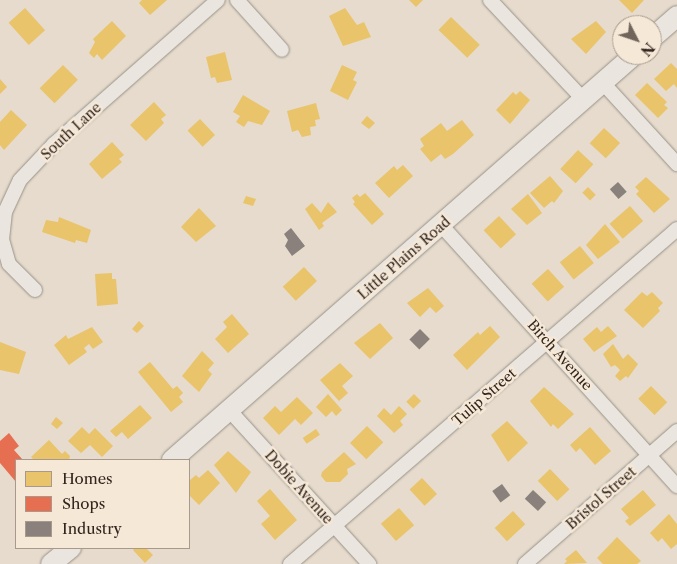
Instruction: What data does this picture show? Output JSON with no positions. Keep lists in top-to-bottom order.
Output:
{
  "streets": {
    "street": [
      "South Lane",
      "Little Plains Road",
      "Birch Avenue",
      "Tulip Street",
      "Dobie Avenue",
      "Bristol Street"
    ]
  },
  "crossings": [
    ["Little Plains Road", "Birch Avenue"],
    ["Little Plains Road", "Dobie Avenue"],
    ["Birch Avenue", "Tulip Street"],
    ["Birch Avenue", "Bristol Street"],
    ["Tulip Street", "Dobie Avenue"]
  ],
  "legend": ["Homes", "Shops", "Industry"],
  "north": "bottom right"
}
